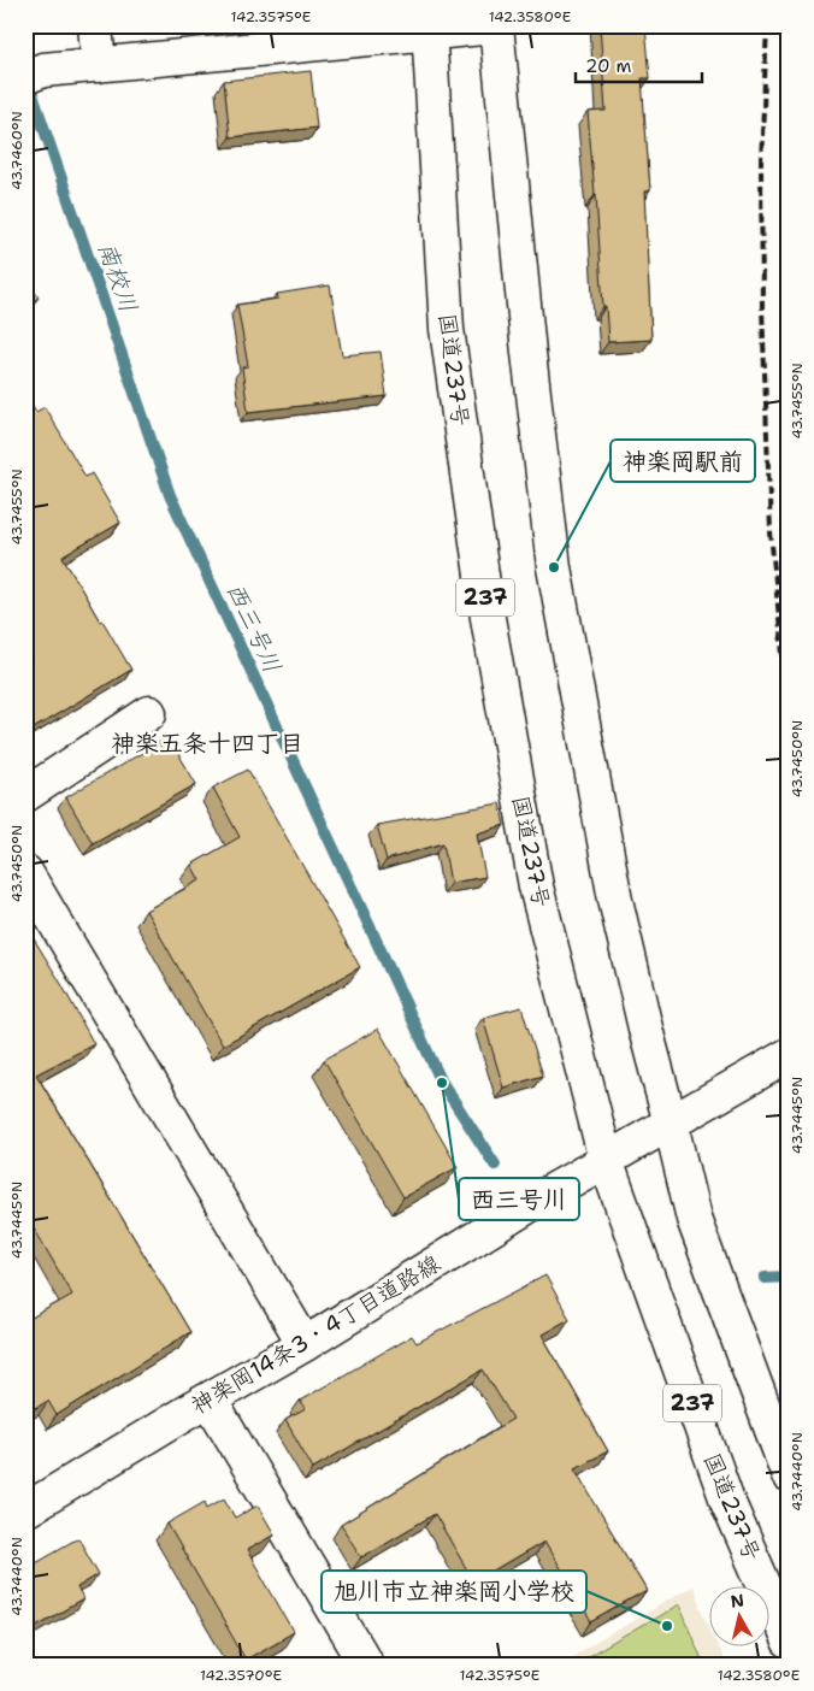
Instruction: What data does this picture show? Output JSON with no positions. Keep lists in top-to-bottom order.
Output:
{
  "streets": {
    "main road": ["国道237号", "237", "神楽岡14条3・4丁目道路線"]
  },
  "crossings": [
    ["国道237号", "神楽岡14条3・4丁目道路線"],
    ["237", "神楽岡14条3・4丁目道路線"]
  ],
  "districts": ["神楽五条十四丁目"],
  "water": ["南校川", "西三号川"],
  "places": ["神楽岡駅前", "西三号川", "旭川市立神楽岡小学校"],
  "scale_bar": "20 m",
  "north": "top",
  "coordinates": [
    "142.3575°E",
    "142.3580°E",
    "43.7460°N",
    "43.7455°N",
    "43.7450°N",
    "43.7445°N",
    "43.7440°N",
    "142.3570°E"
  ]
}
